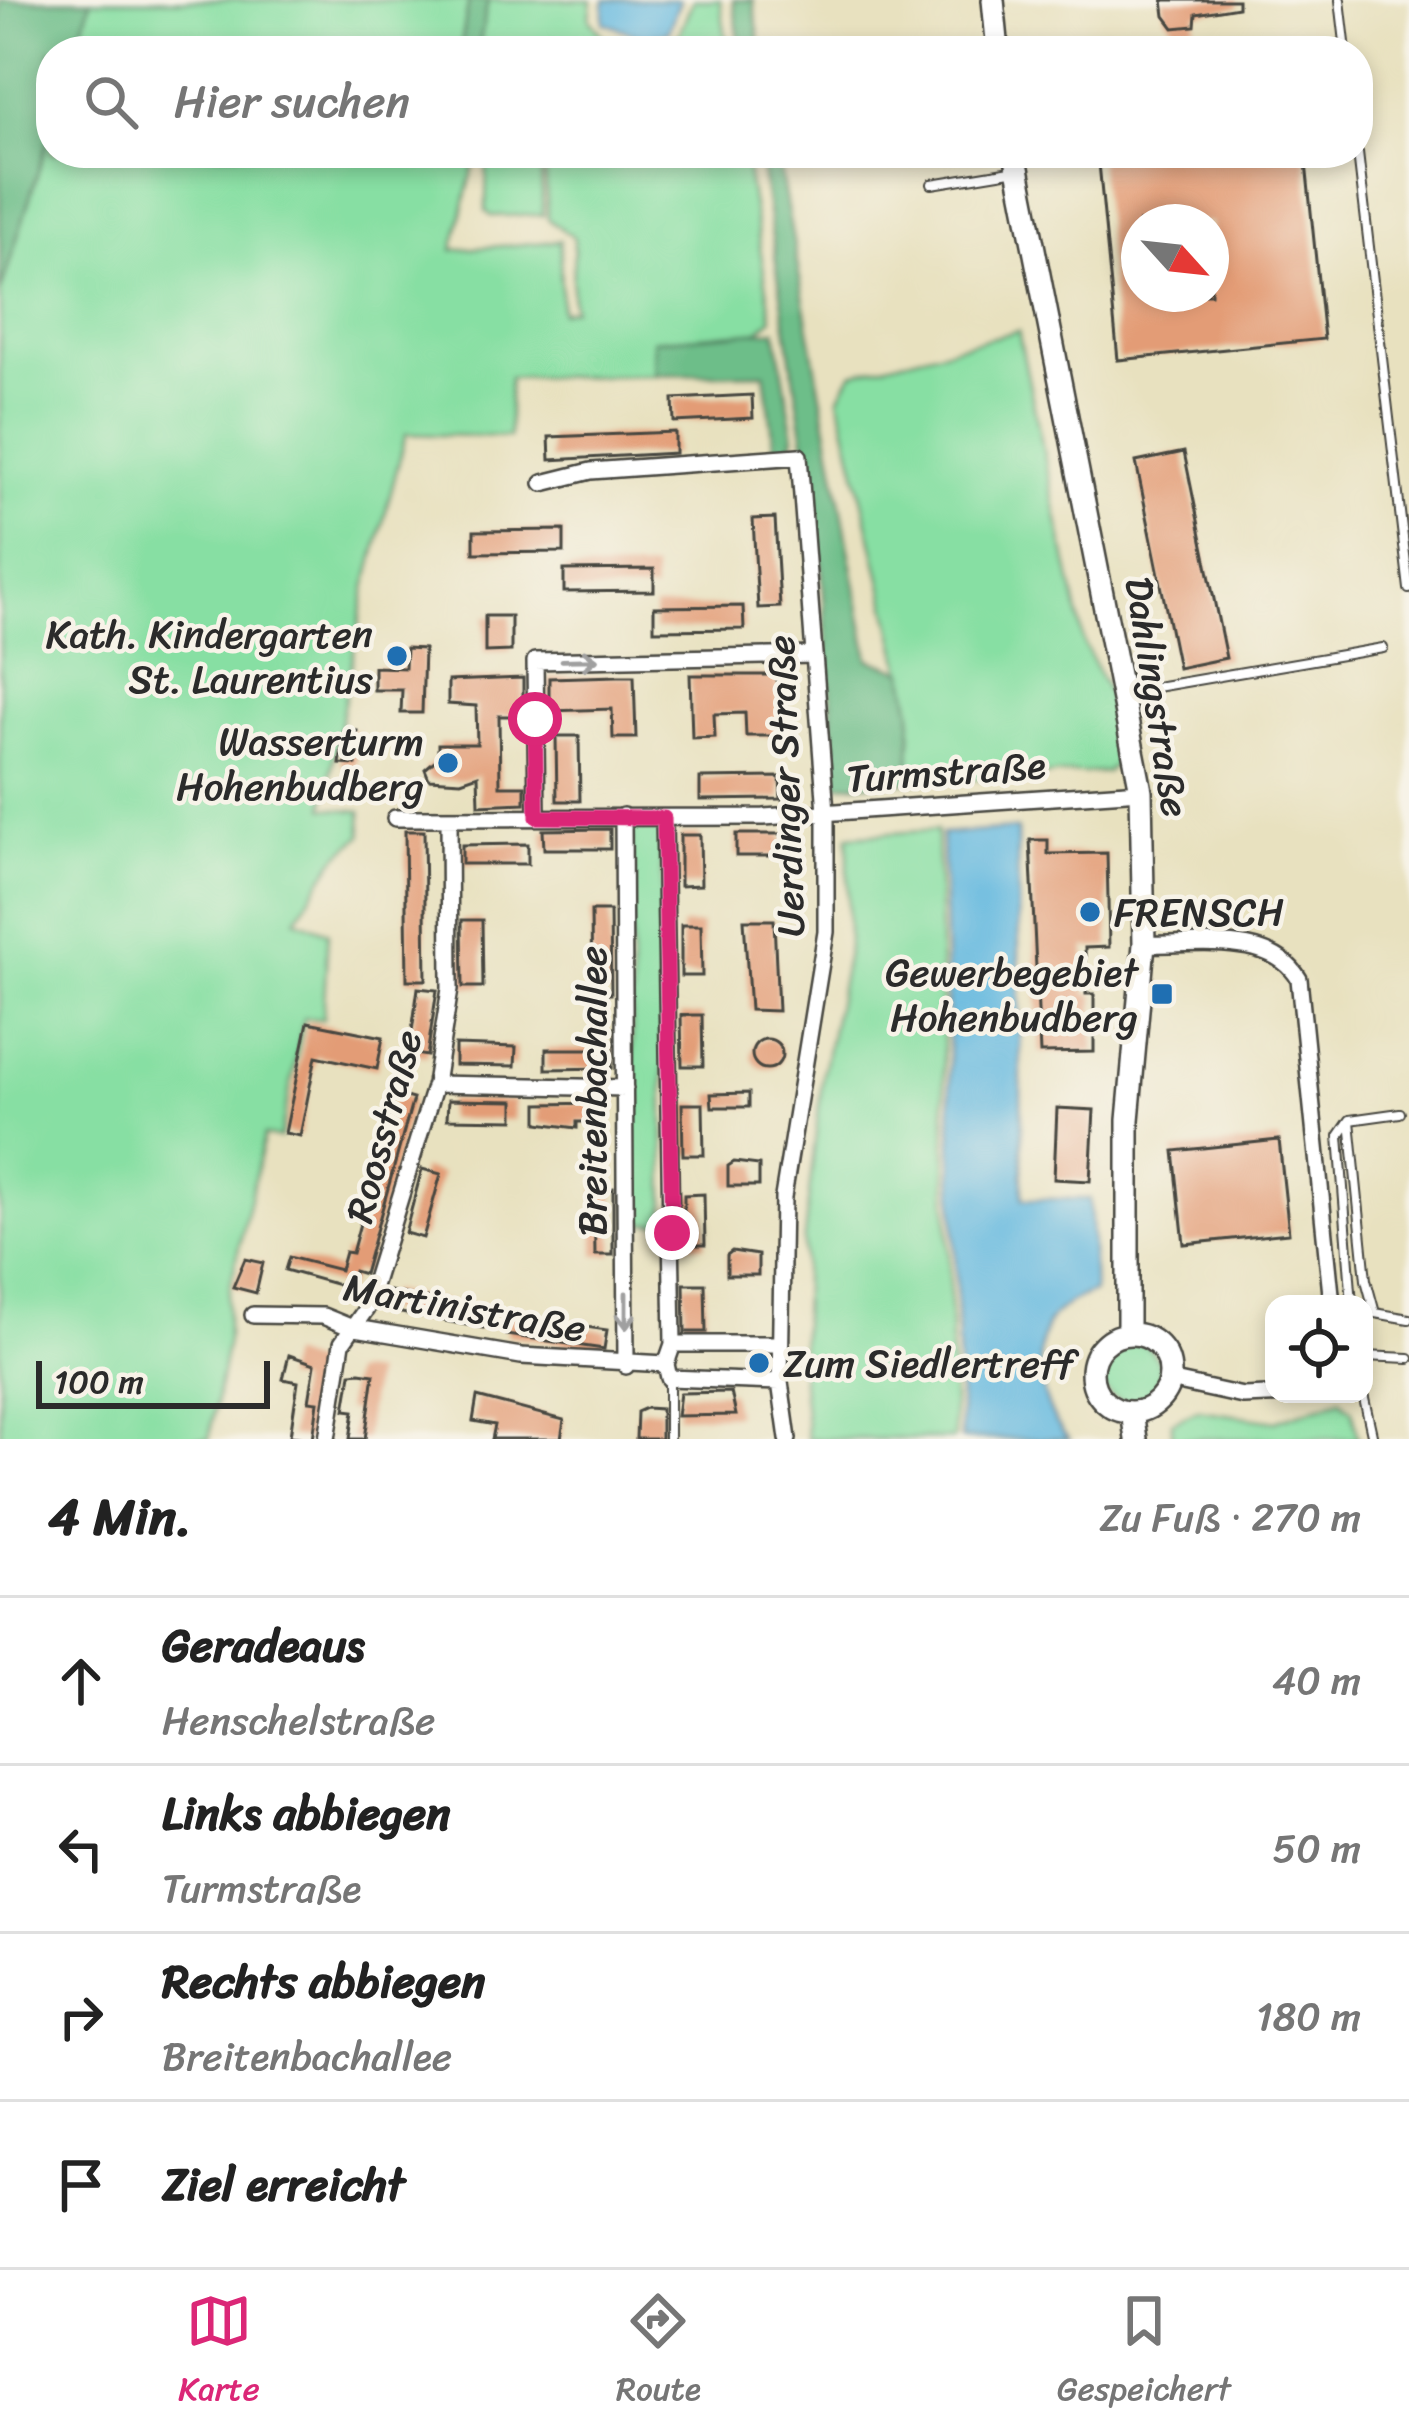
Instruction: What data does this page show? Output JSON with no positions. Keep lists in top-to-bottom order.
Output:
{
  "streets": {
    "street": [
      "Dahlingstraße",
      "Turmstraße",
      "Uerdinger Straße",
      "Breitenbachallee",
      "Roosstraße",
      "Martinistraße"
    ]
  },
  "crossings": [
    ["Dahlingstraße", "Turmstraße"],
    ["Turmstraße", "Uerdinger Straße"],
    ["Turmstraße", "Breitenbachallee"],
    ["Turmstraße", "Roosstraße"],
    ["Uerdinger Straße", "Martinistraße"],
    ["Breitenbachallee", "Martinistraße"],
    ["Roosstraße", "Martinistraße"]
  ],
  "places": {
    "other": [
      "Kath. Kindergarten St. Laurentius",
      "Wasserturm Hohenbudberg",
      "FRENSCH",
      "Zum Siedlertreff"
    ],
    "transit": ["Gewerbegebiet Hohenbudberg"]
  },
  "scale_bar": "100 m",
  "north": "bottom right",
  "page": {
    "search": "Hier suchen",
    "scale": "100 m",
    "heading": ["4 Min.", "Zu Fuß · 270 m"],
    "list": [
      ["Geradeaus", "Henschelstraße", "40 m"],
      ["Links abbiegen", "Turmstraße", "50 m"],
      ["Rechts abbiegen", "Breitenbachallee", "180 m"],
      "Ziel erreicht"
    ],
    "nav": ["Karte", "Route", "Gespeichert"]
  }
}
